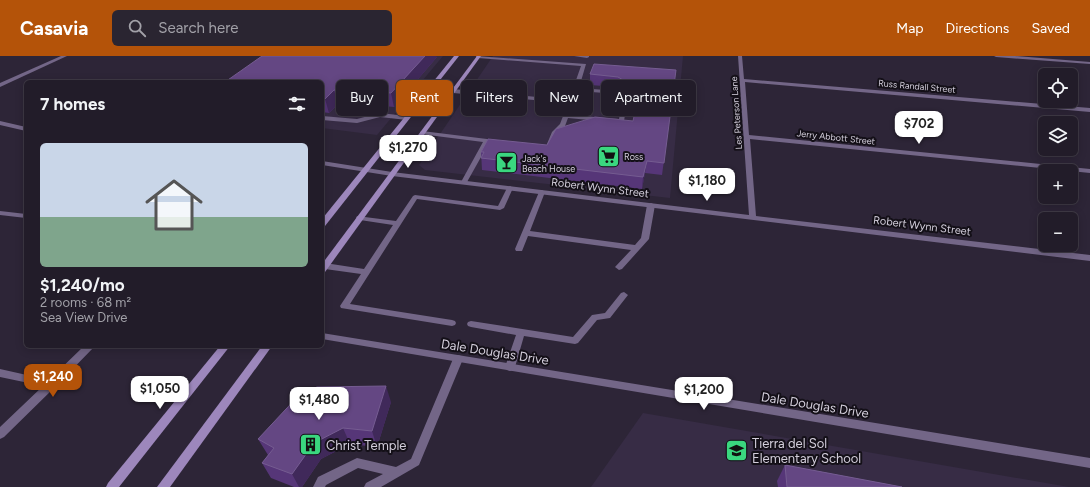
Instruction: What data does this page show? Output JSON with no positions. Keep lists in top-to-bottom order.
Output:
{
  "streets": {
    "street": [
      "Russ Randall Street",
      "Les Peterson Lane",
      "Jerry Abbott Street",
      "Robert Wynn Street",
      "Dale Douglas Drive"
    ]
  },
  "crossings": [
    ["Russ Randall Street", "Les Peterson Lane"],
    ["Les Peterson Lane", "Jerry Abbott Street"],
    ["Les Peterson Lane", "Robert Wynn Street"]
  ],
  "places": {
    "supermarket": ["Ross"],
    "bar": ["Jack's Beach House"],
    "building": ["Christ Temple"],
    "school or university": ["Tierra del Sol Elementary School"]
  },
  "page": {
    "header": "Casavia",
    "search": "Search here",
    "nav": ["Map", "Directions", "Saved"],
    "map_buttons": ["+", "−"],
    "chip": [
      "Buy",
      "Rent",
      "Filters",
      "New",
      "Apartment"
    ],
    "heading": "7 homes",
    "price": [
      "$702",
      "$1,270",
      "$1,180",
      "$1,240",
      "$1,050",
      "$1,200",
      "$1,480"
    ],
    "list": [
      {
        "name": "$1,240/mo",
        "note": "2 rooms · 68 m² · Sea View Drive"
      }
    ]
  }
}
